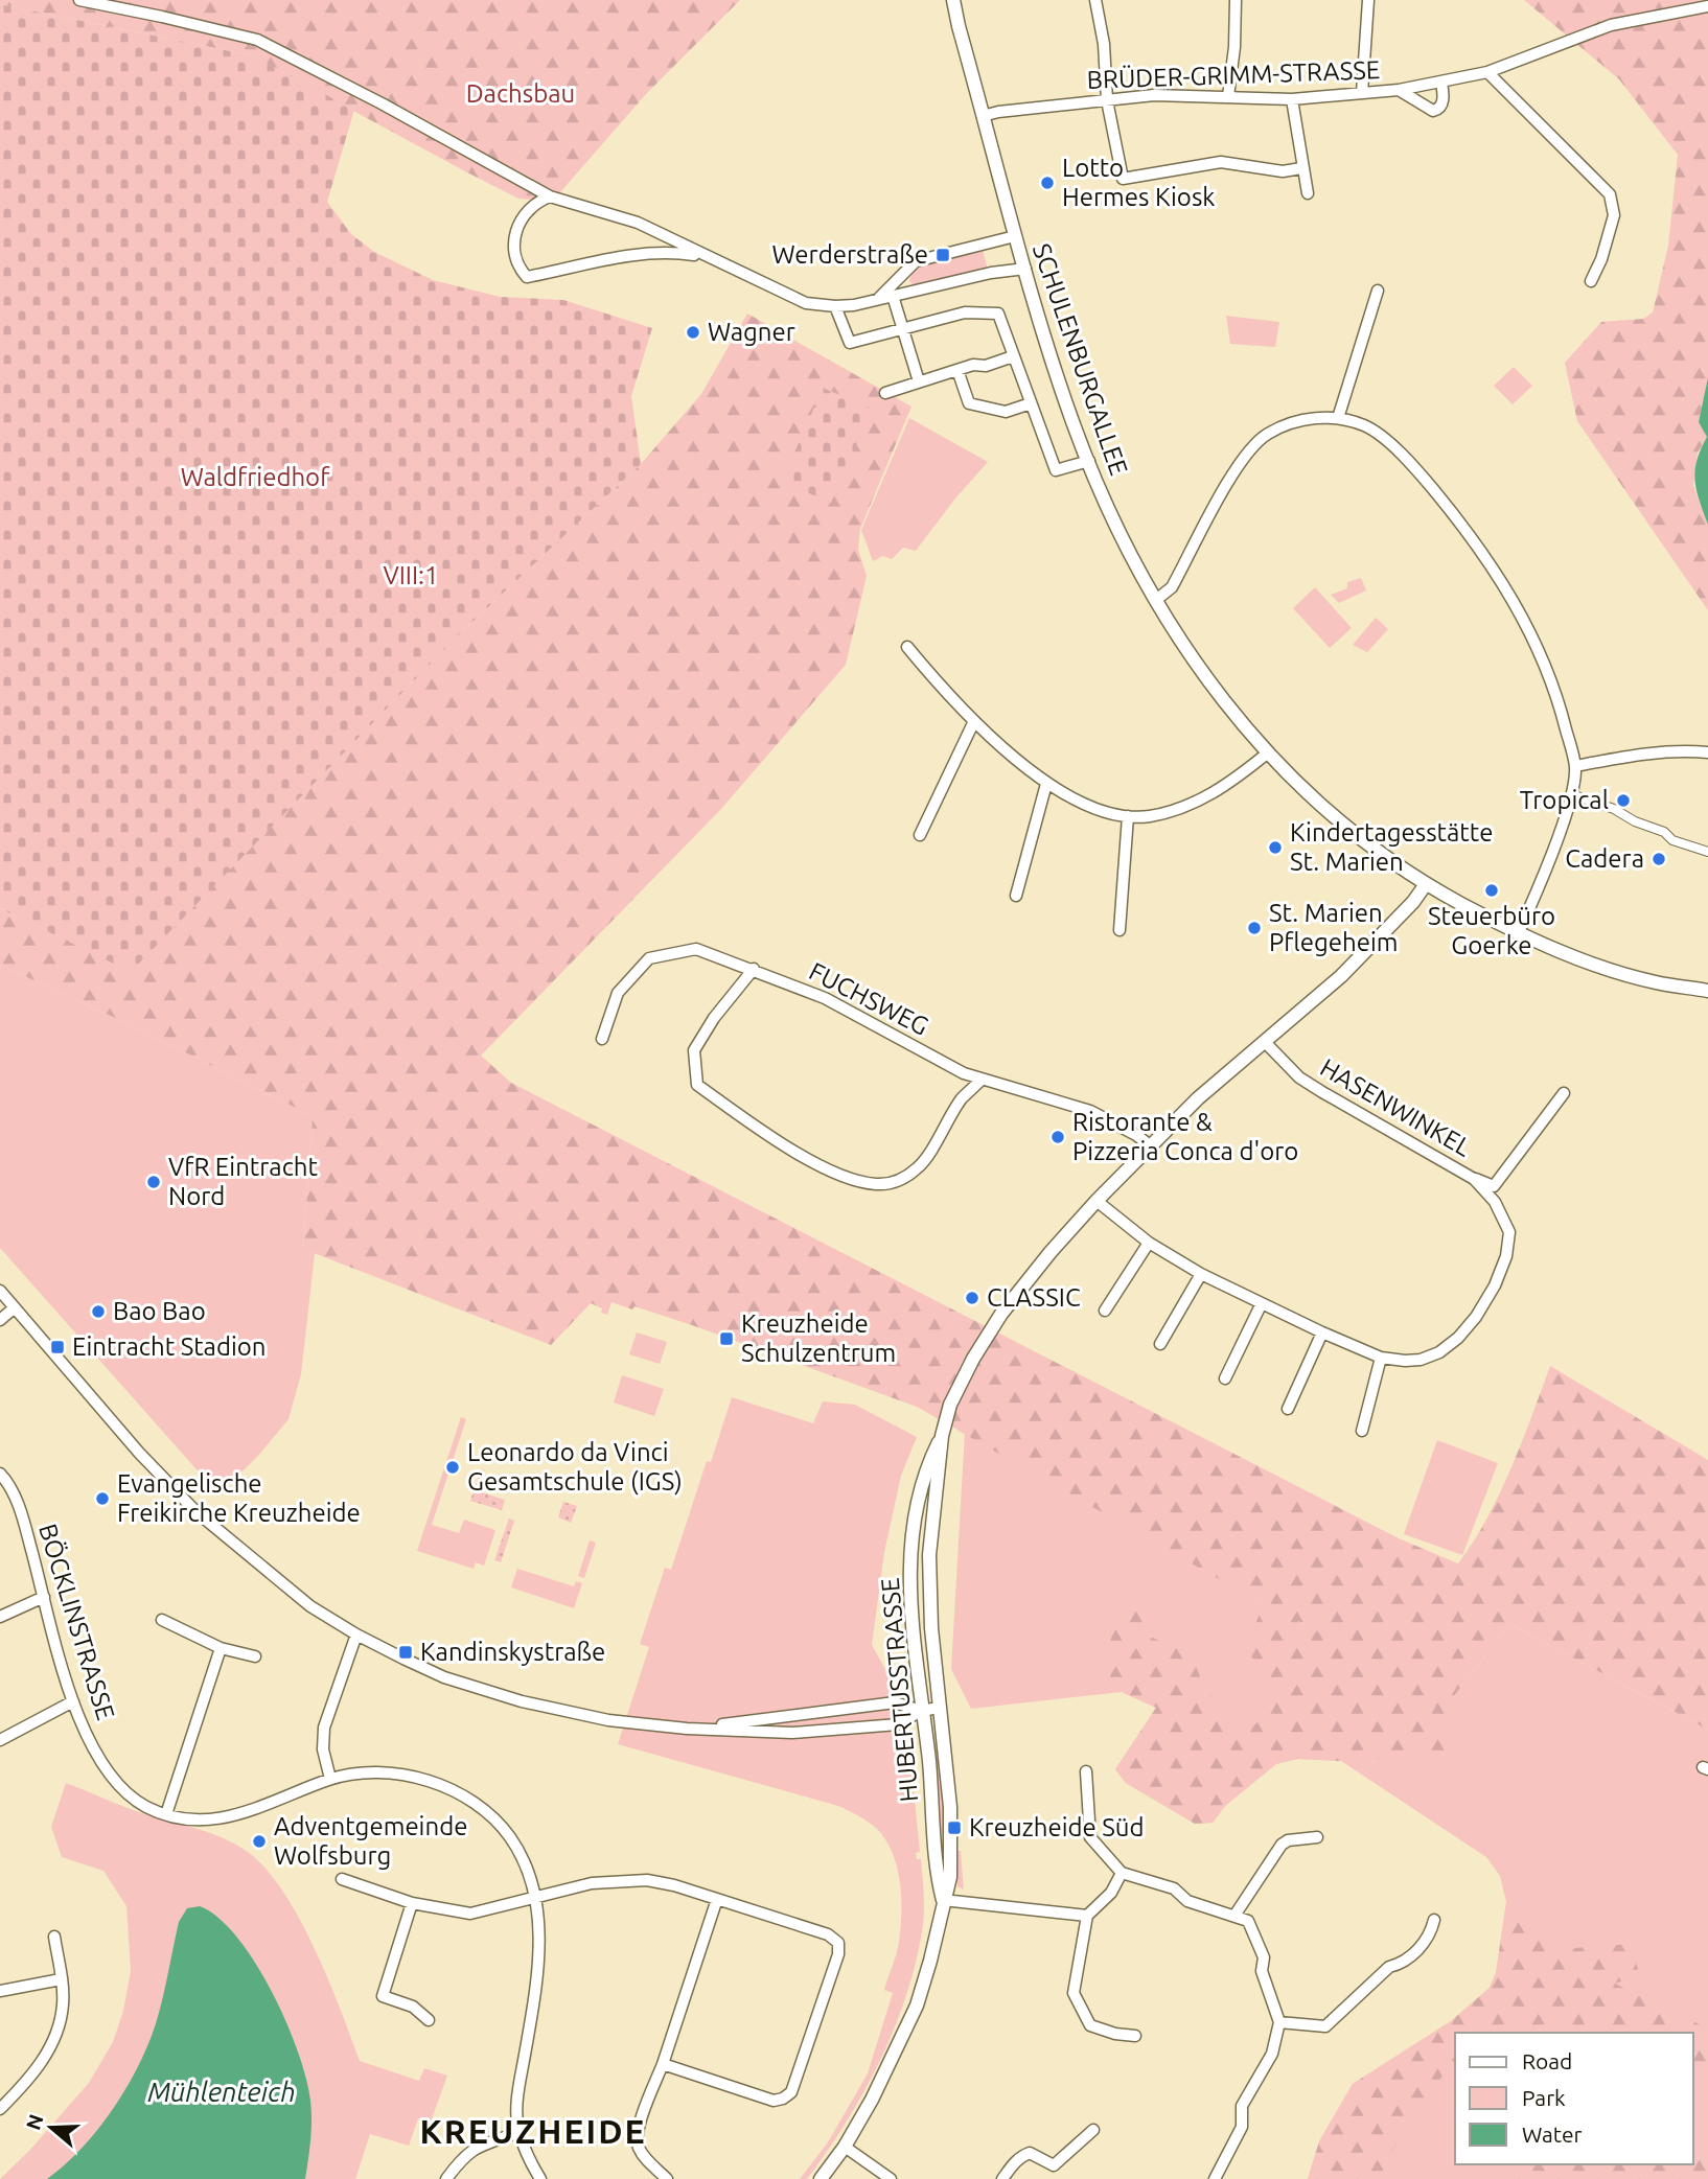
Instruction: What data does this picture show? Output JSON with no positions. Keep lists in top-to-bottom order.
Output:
{
  "streets": {
    "street": [
      "BRÜDER-GRIMM-STRASSE",
      "SCHULENBURGALLEE",
      "FUCHSWEG",
      "HASENWINKEL",
      "BÖCKLINSTRASSE",
      "HUBERTUSSTRASSE"
    ]
  },
  "crossings": [
    ["BRÜDER-GRIMM-STRASSE", "SCHULENBURGALLEE"],
    ["SCHULENBURGALLEE", "HUBERTUSSTRASSE"],
    ["FUCHSWEG", "HUBERTUSSTRASSE"],
    ["HASENWINKEL", "HUBERTUSSTRASSE"]
  ],
  "districts": ["KREUZHEIDE"],
  "water": ["Mühlenteich"],
  "parks": ["Dachsbau", "Waldfriedhof", "VIII:1"],
  "places": {
    "other": [
      "Lotto Hermes Kiosk",
      "Wagner",
      "Tropical",
      "Kindertagesstätte St. Marien",
      "Cadera",
      "Steuerbüro Goerke",
      "St. Marien Pflegeheim",
      "Ristorante & Pizzeria Conca d'oro",
      "VfR Eintracht Nord",
      "CLASSIC",
      "Bao Bao",
      "Leonardo da Vinci Gesamtschule (IGS)",
      "Evangelische Freikirche Kreuzheide",
      "Adventgemeinde Wolfsburg"
    ],
    "transit": [
      "Werderstraße",
      "Kreuzheide Schulzentrum",
      "Eintracht Stadion",
      "Kandinskystraße",
      "Kreuzheide Süd"
    ]
  },
  "legend": ["Road", "Park", "Water"],
  "north": "left"
}
